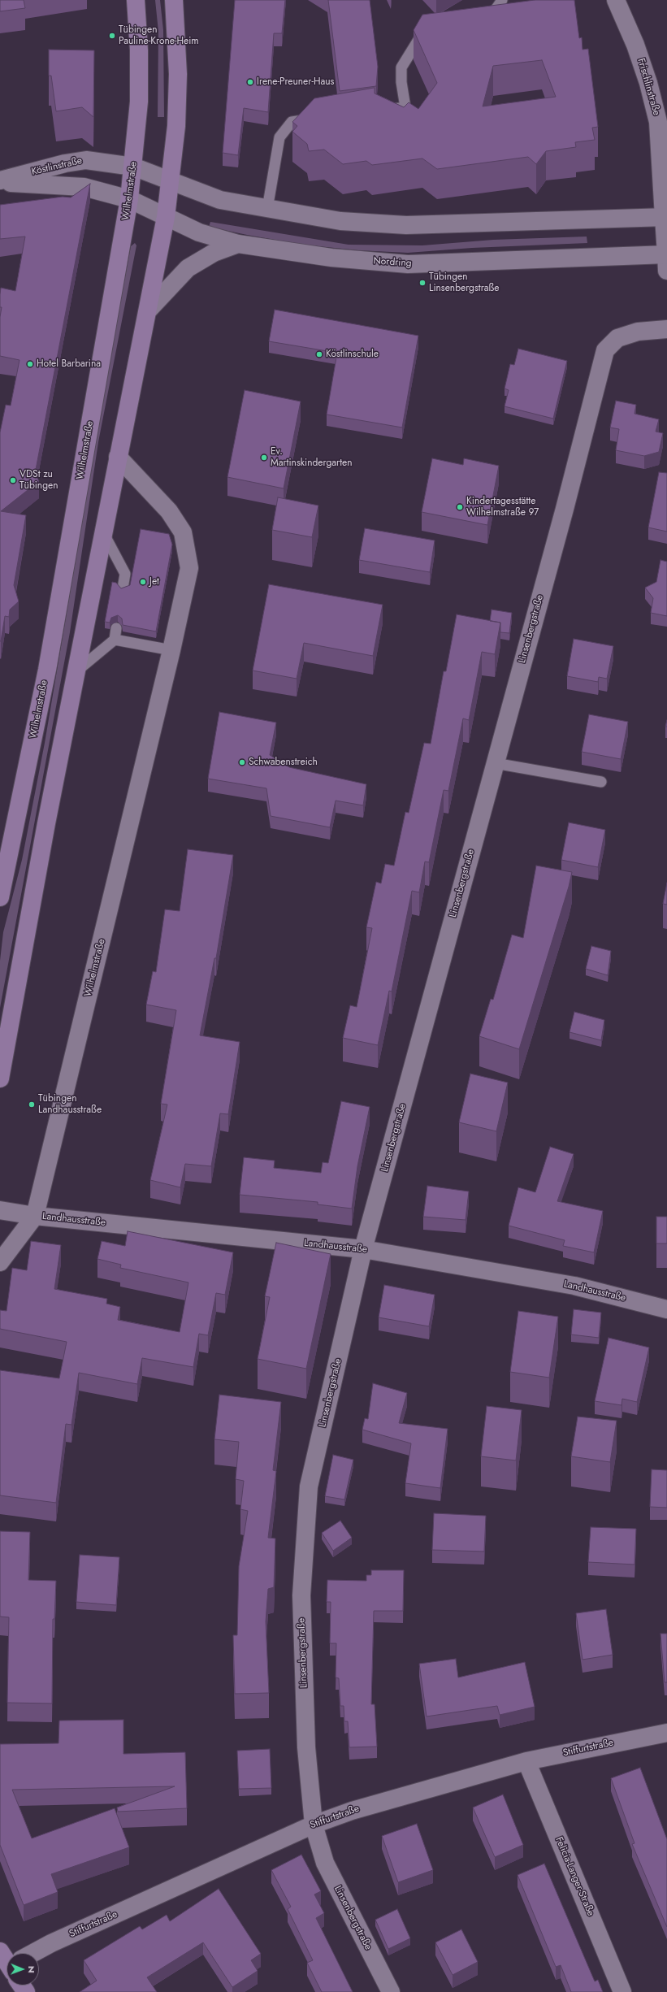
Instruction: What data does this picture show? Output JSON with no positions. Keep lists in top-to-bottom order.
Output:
{
  "streets": {
    "main road": ["Wilhelmstraße"],
    "street": [
      "Frischlinstraße",
      "Köstlinstraße",
      "Nordring",
      "Linsenbergstraße",
      "Landhausstraße",
      "Stiffurtstraße",
      "Felicia-Langer-Straße"
    ]
  },
  "crossings": [
    ["Frischlinstraße", "Nordring"],
    ["Köstlinstraße", "Wilhelmstraße"],
    ["Köstlinstraße", "Nordring"],
    ["Wilhelmstraße", "Nordring"],
    ["Wilhelmstraße", "Landhausstraße"],
    ["Linsenbergstraße", "Landhausstraße"],
    ["Linsenbergstraße", "Stiffurtstraße"],
    ["Stiffurtstraße", "Felicia-Langer-Straße"]
  ],
  "places": [
    "Tübingen Pauline-Krone-Heim",
    "Irene-Preuner-Haus",
    "Tübingen Linsenbergstraße",
    "Köstlinschule",
    "Hotel Barbarina",
    "Ev. Martinskindergarten",
    "VDSt zu Tübingen",
    "Kindertagesstätte Wilhelmstraße 97",
    "Jet",
    "Schwabenstreich",
    "Tübingen Landhausstraße"
  ],
  "north": "right"
}
